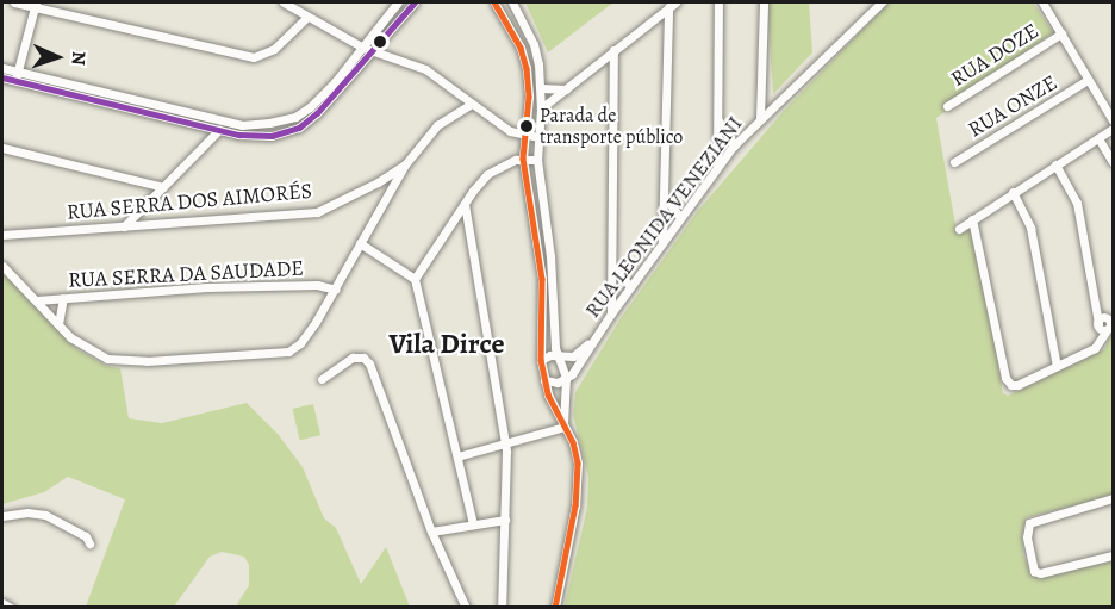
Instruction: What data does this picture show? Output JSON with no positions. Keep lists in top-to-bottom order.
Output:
{
  "streets": {
    "street": [
      "RUA DOZE",
      "RUA ONZE",
      "RUA SERRA DOS AIMORÉS",
      "RUA LEONIDA VENEZIANI",
      "RUA SERRA DA SAUDADE"
    ]
  },
  "districts": ["Vila Dirce"],
  "places": ["Parada de transporte público"],
  "north": "right"
}
